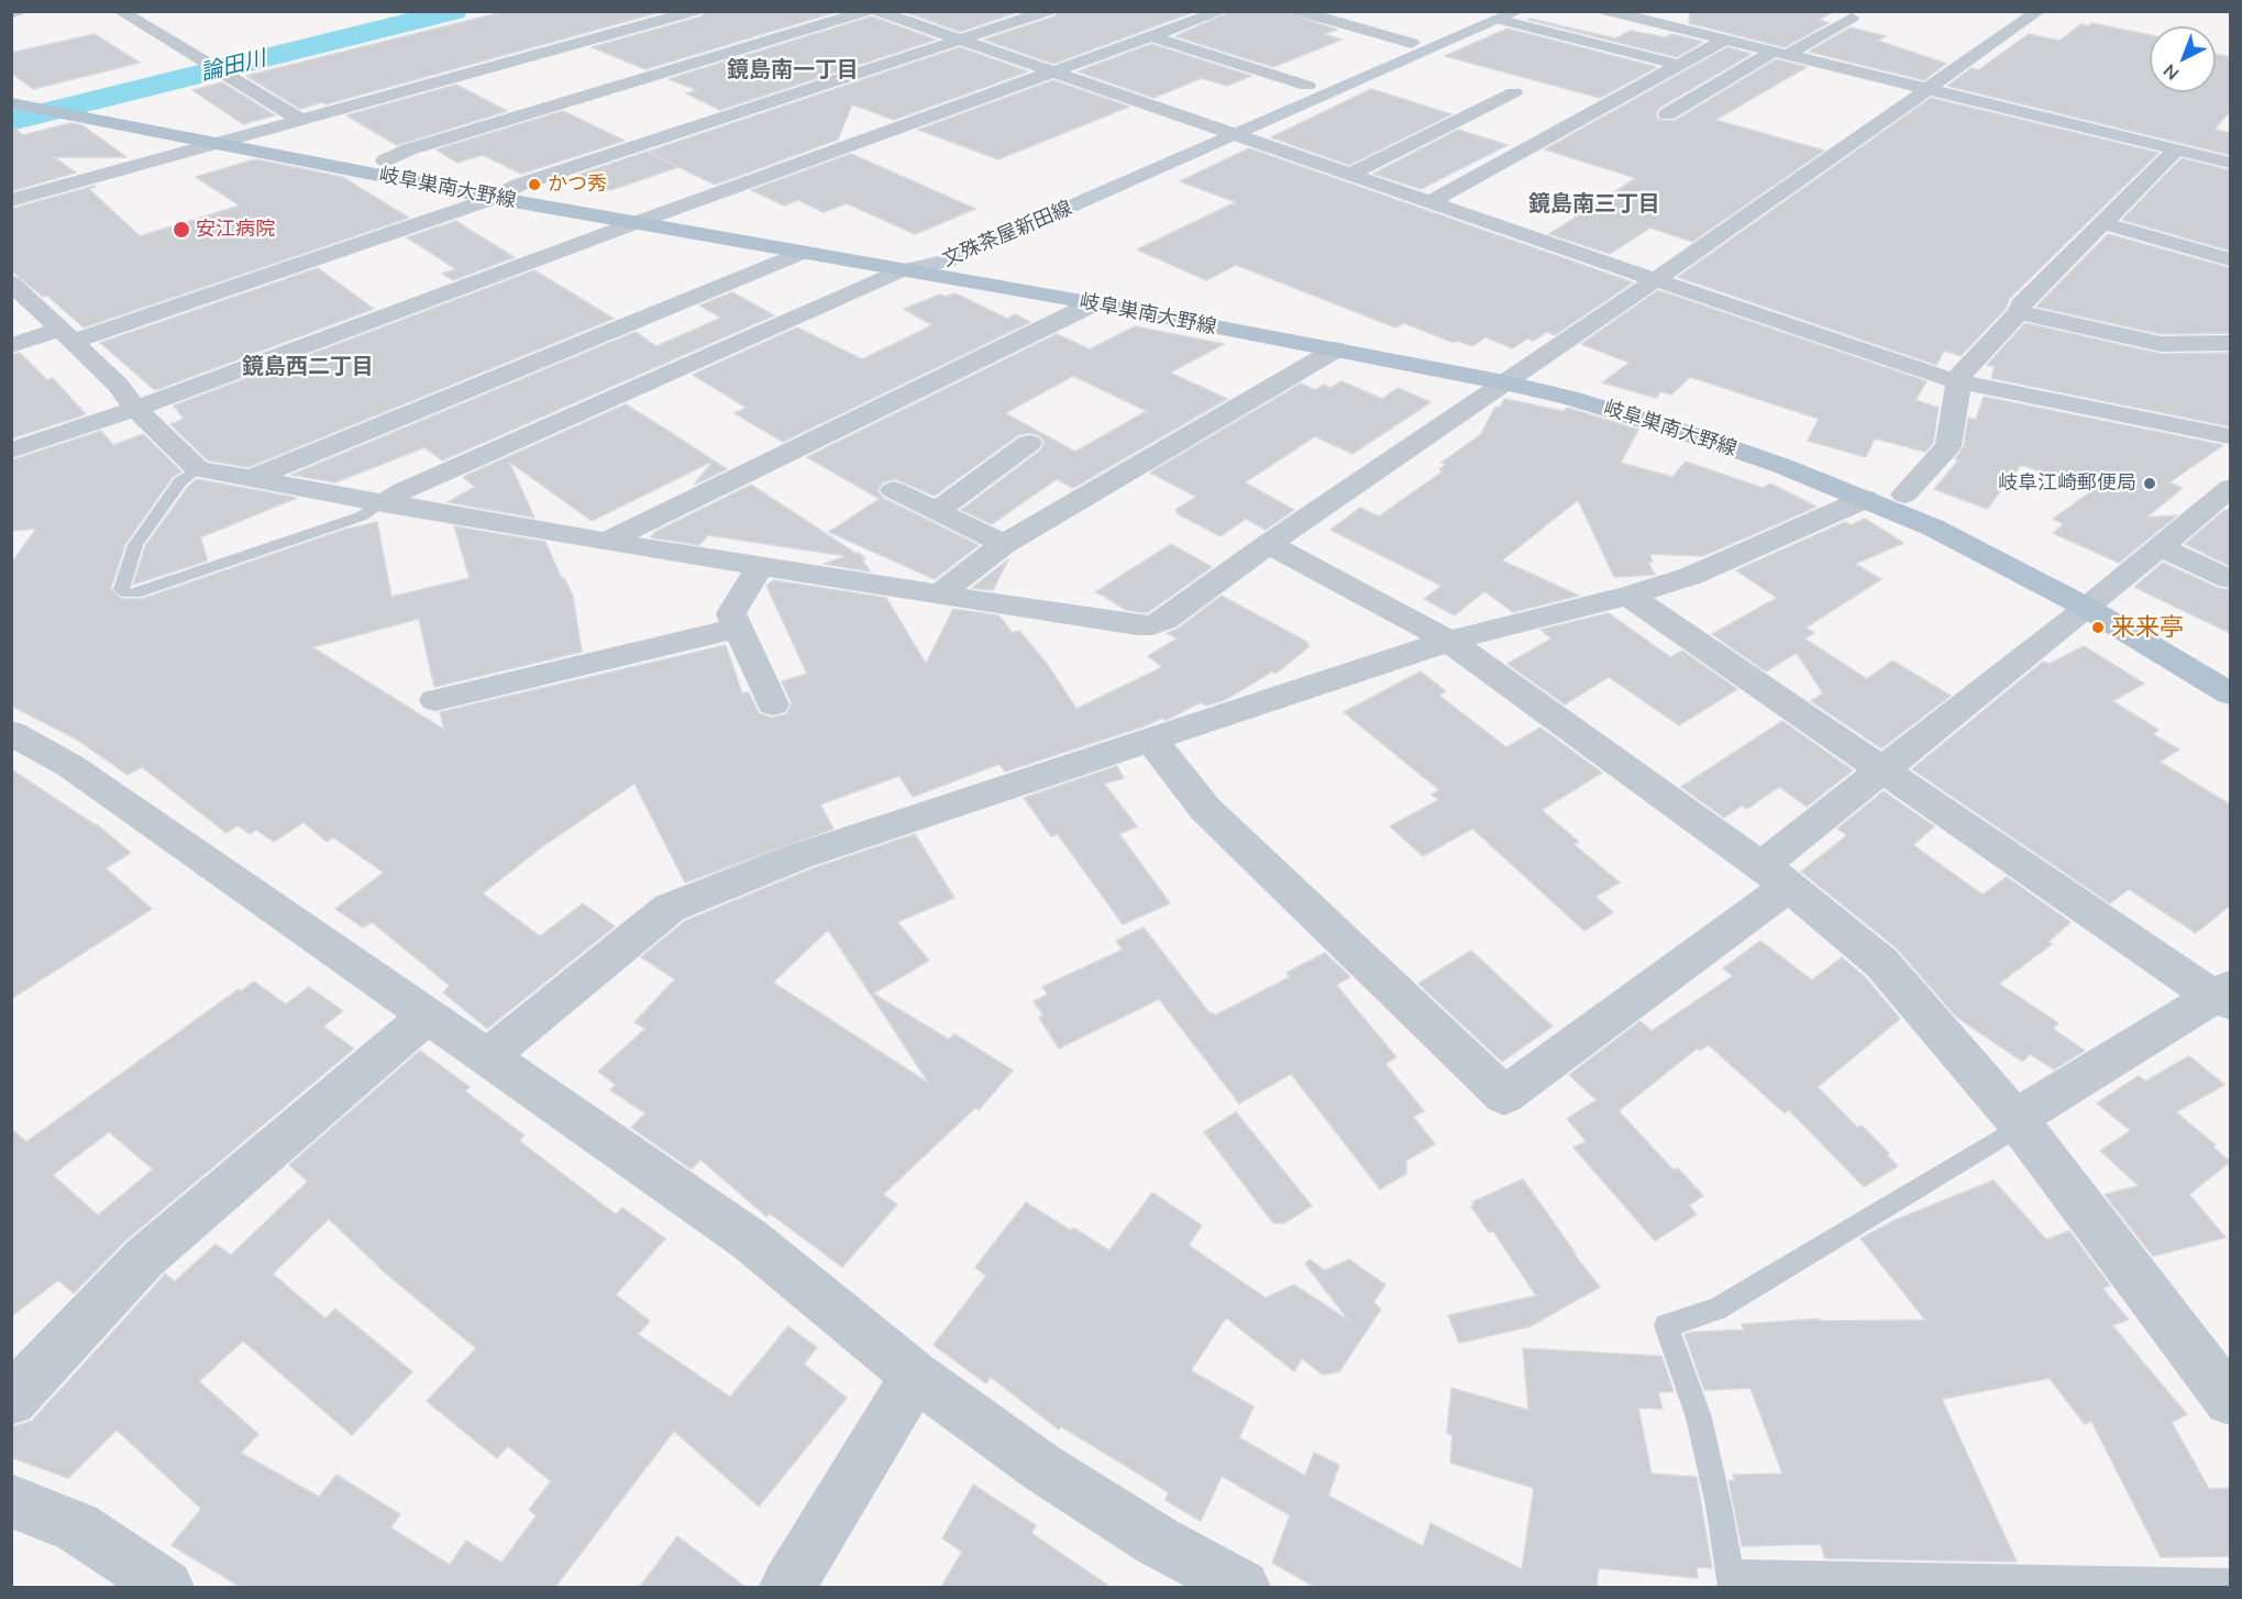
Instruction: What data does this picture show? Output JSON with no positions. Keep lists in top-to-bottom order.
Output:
{
  "streets": {
    "main road": ["岐阜巣南大野線", "文殊茶屋新田線"]
  },
  "crossings": [
    ["岐阜巣南大野線", "文殊茶屋新田線"]
  ],
  "districts": ["鏡島南一丁目", "鏡島南三丁目", "鏡島西二丁目"],
  "water": ["論田川"],
  "places": [
    "かつ秀",
    "安江病院",
    "岐阜江崎郵便局",
    "来来亭"
  ],
  "north": "bottom left"
}
